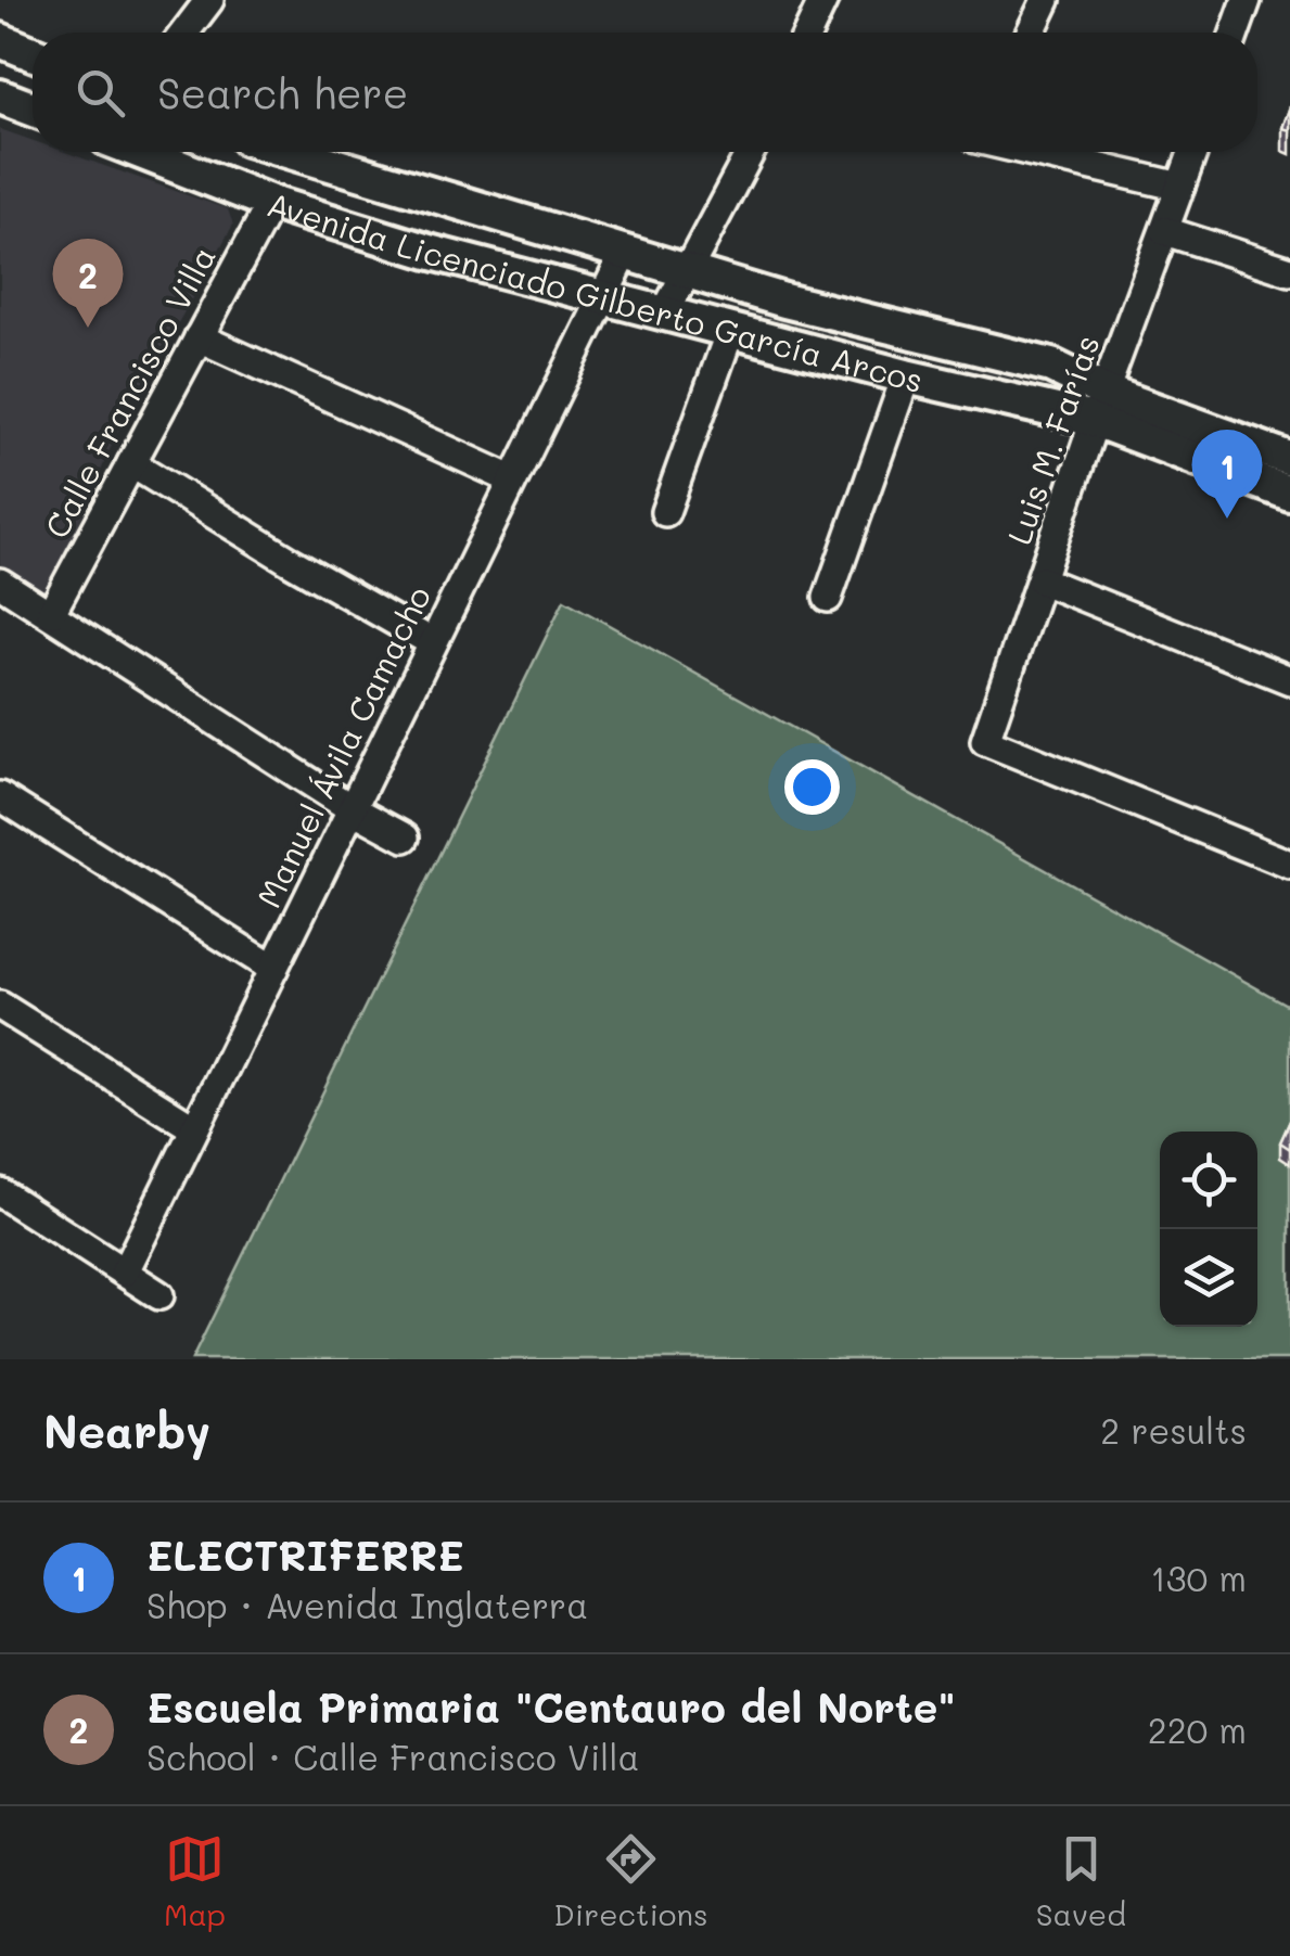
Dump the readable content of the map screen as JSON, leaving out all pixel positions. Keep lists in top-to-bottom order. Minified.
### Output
{"streets":{"street":["Avenida Licenciado Gilberto García Arcos","Calle Francisco Villa","Luis M. Farías","Manuel Ávila Camacho"]},"crossings":[["Avenida Licenciado Gilberto García Arcos","Calle Francisco Villa"],["Avenida Licenciado Gilberto García Arcos","Luis M. Farías"],["Avenida Licenciado Gilberto García Arcos","Manuel Ávila Camacho"]],"page":{"search":"Search here","pins":["2","1"],"heading":["Nearby","2 results"],"list":[{"mark":"1","name":"ELECTRIFERRE","note":"Shop · Avenida Inglaterra","value":"130 m"},{"mark":"2","name":"Escuela Primaria \"Centauro del Norte\"","note":"School · Calle Francisco Villa","value":"220 m"}],"nav":["Map","Directions","Saved"]}}
